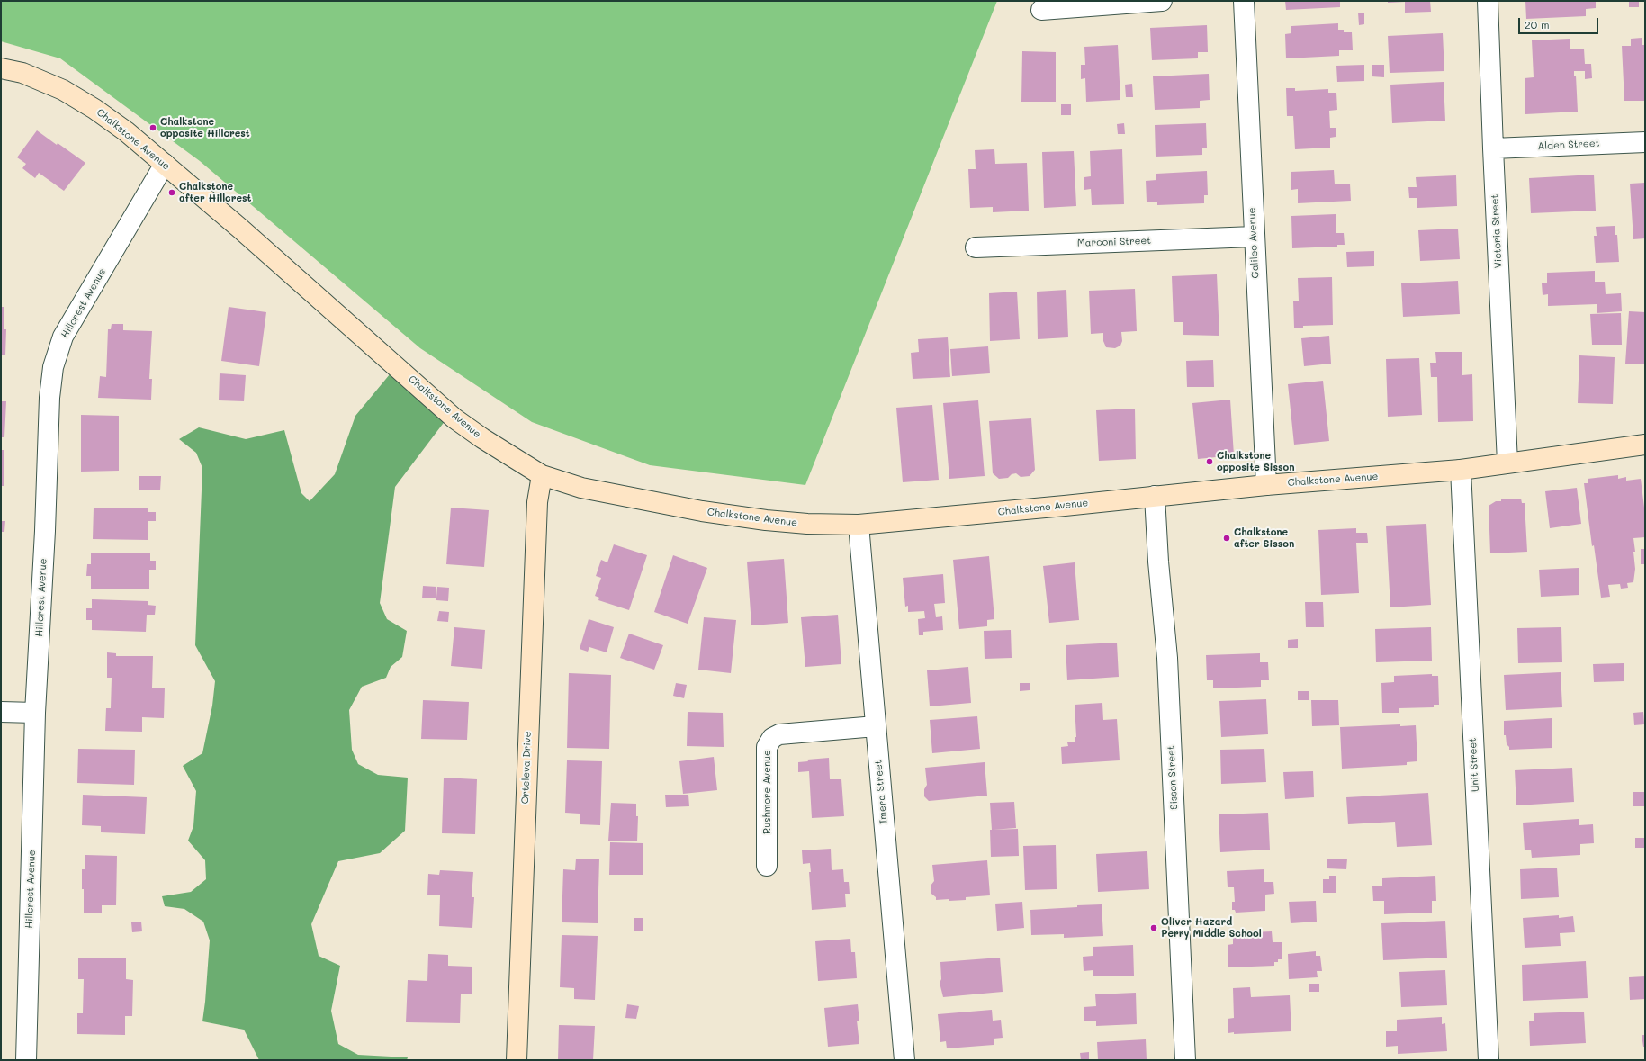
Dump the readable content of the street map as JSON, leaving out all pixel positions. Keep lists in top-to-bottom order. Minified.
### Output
{"streets":{"main road":["Chalkstone Avenue","Orteleva Drive"],"street":["Alden Street","Victoria Street","Marconi Street","Galileo Avenue","Hillcrest Avenue","Unit Street","Sisson Street","Rushmore Avenue","Imera Street"]},"crossings":[["Chalkstone Avenue","Victoria Street"],["Chalkstone Avenue","Galileo Avenue"],["Chalkstone Avenue","Hillcrest Avenue"],["Chalkstone Avenue","Unit Street"],["Chalkstone Avenue","Orteleva Drive"],["Chalkstone Avenue","Sisson Street"],["Chalkstone Avenue","Imera Street"],["Alden Street","Victoria Street"],["Marconi Street","Galileo Avenue"],["Rushmore Avenue","Imera Street"]],"places":["Chalkstone opposite Hillcrest","Chalkstone after Hillcrest","Chalkstone opposite Sisson","Chalkstone after Sisson","Oliver Hazard Perry Middle School"],"scale_bar":"20 m"}
